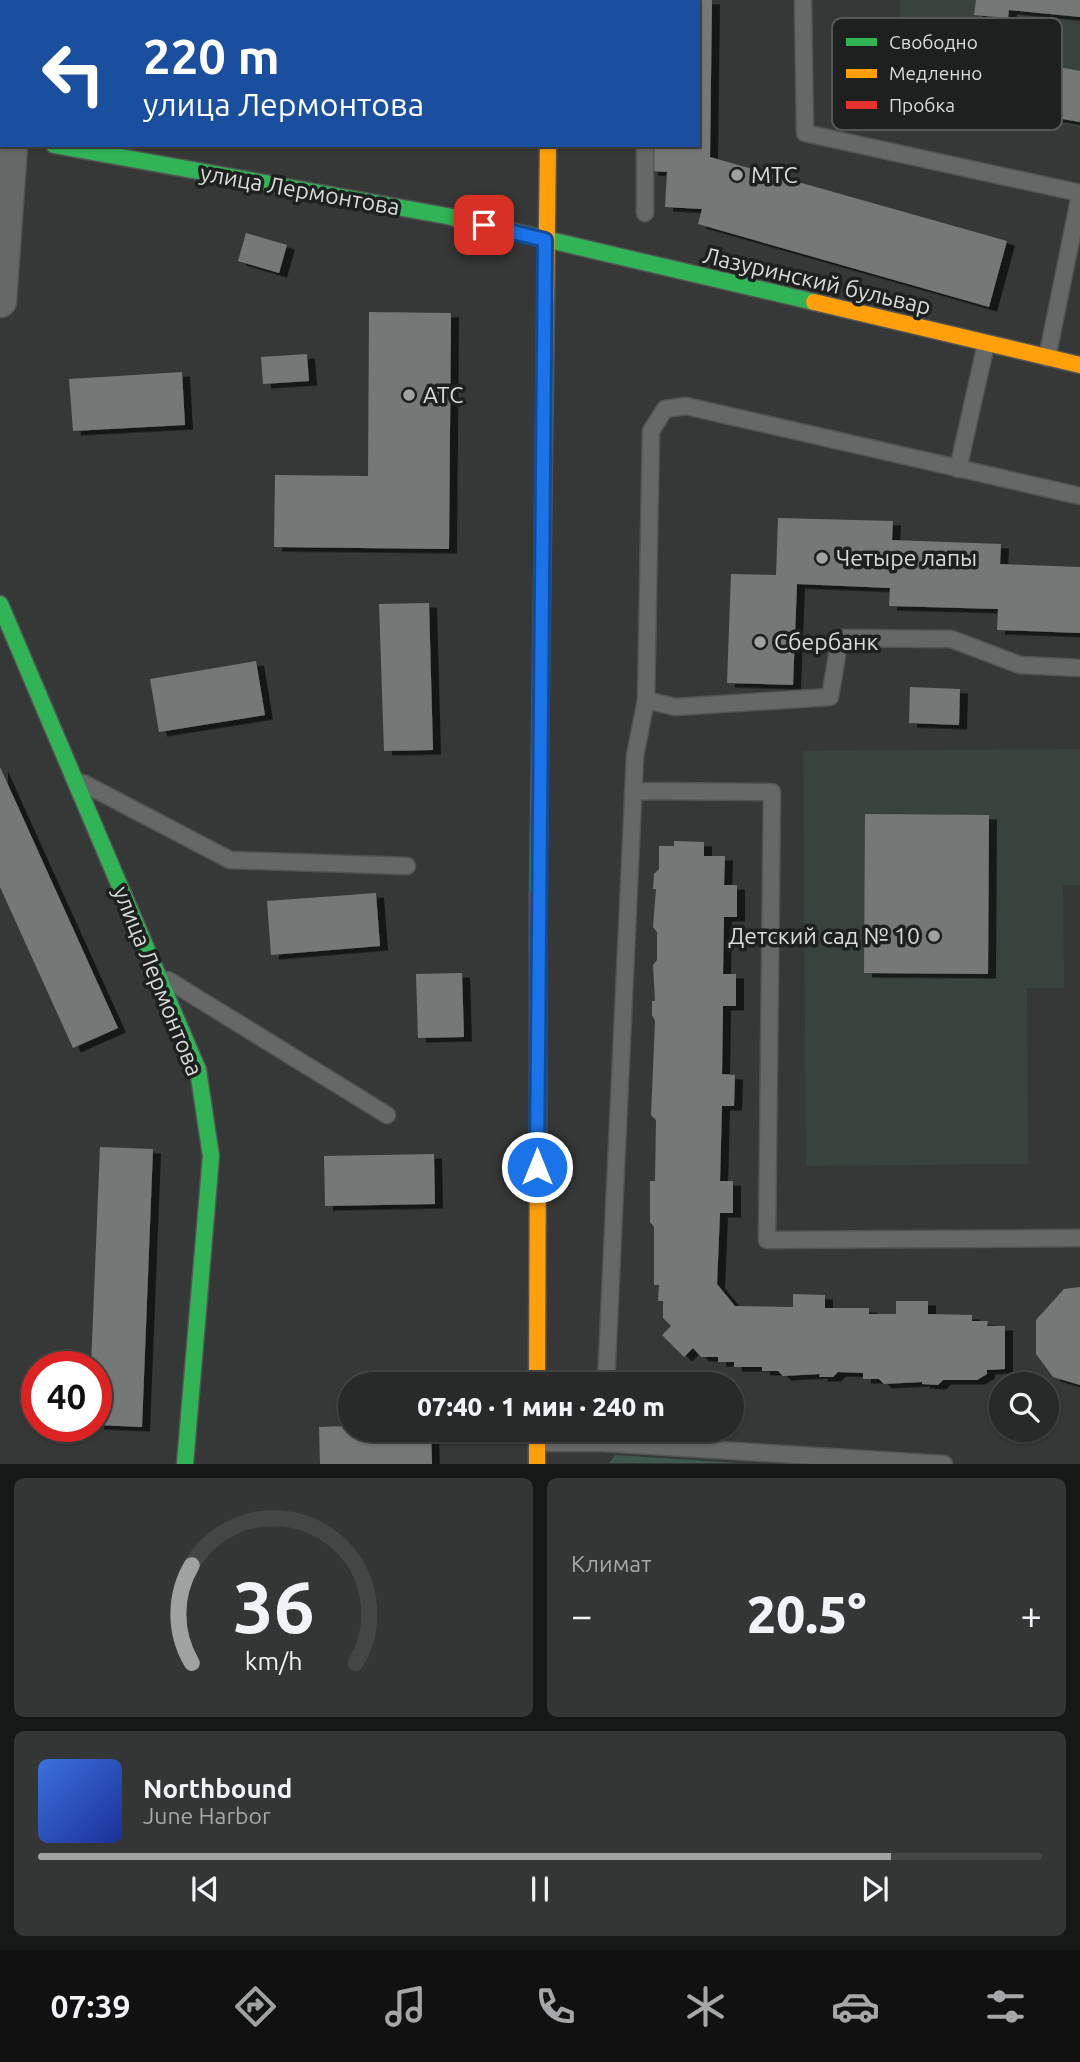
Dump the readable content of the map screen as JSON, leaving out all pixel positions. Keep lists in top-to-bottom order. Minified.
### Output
{"streets":{"street":["улица Лермонтова","Лазуринский бульвар"]},"crossings":[["улица Лермонтова","Лазуринский бульвар"]],"places":["МТС","АТС","Четыре лапы","Сбербанк","Детский сад № 10"],"legend":["Свободно","Медленно","Пробка"],"page":{"turn":["220 m","улица Лермонтова"],"limit":"40","trip":"07:40 · 1 мин · 240 m","tile":"Климат","heat":["−","20.5°","+"],"song":["Northbound","June Harbor"],"tabs":"07:39","gauge":["36","km/h"]}}
